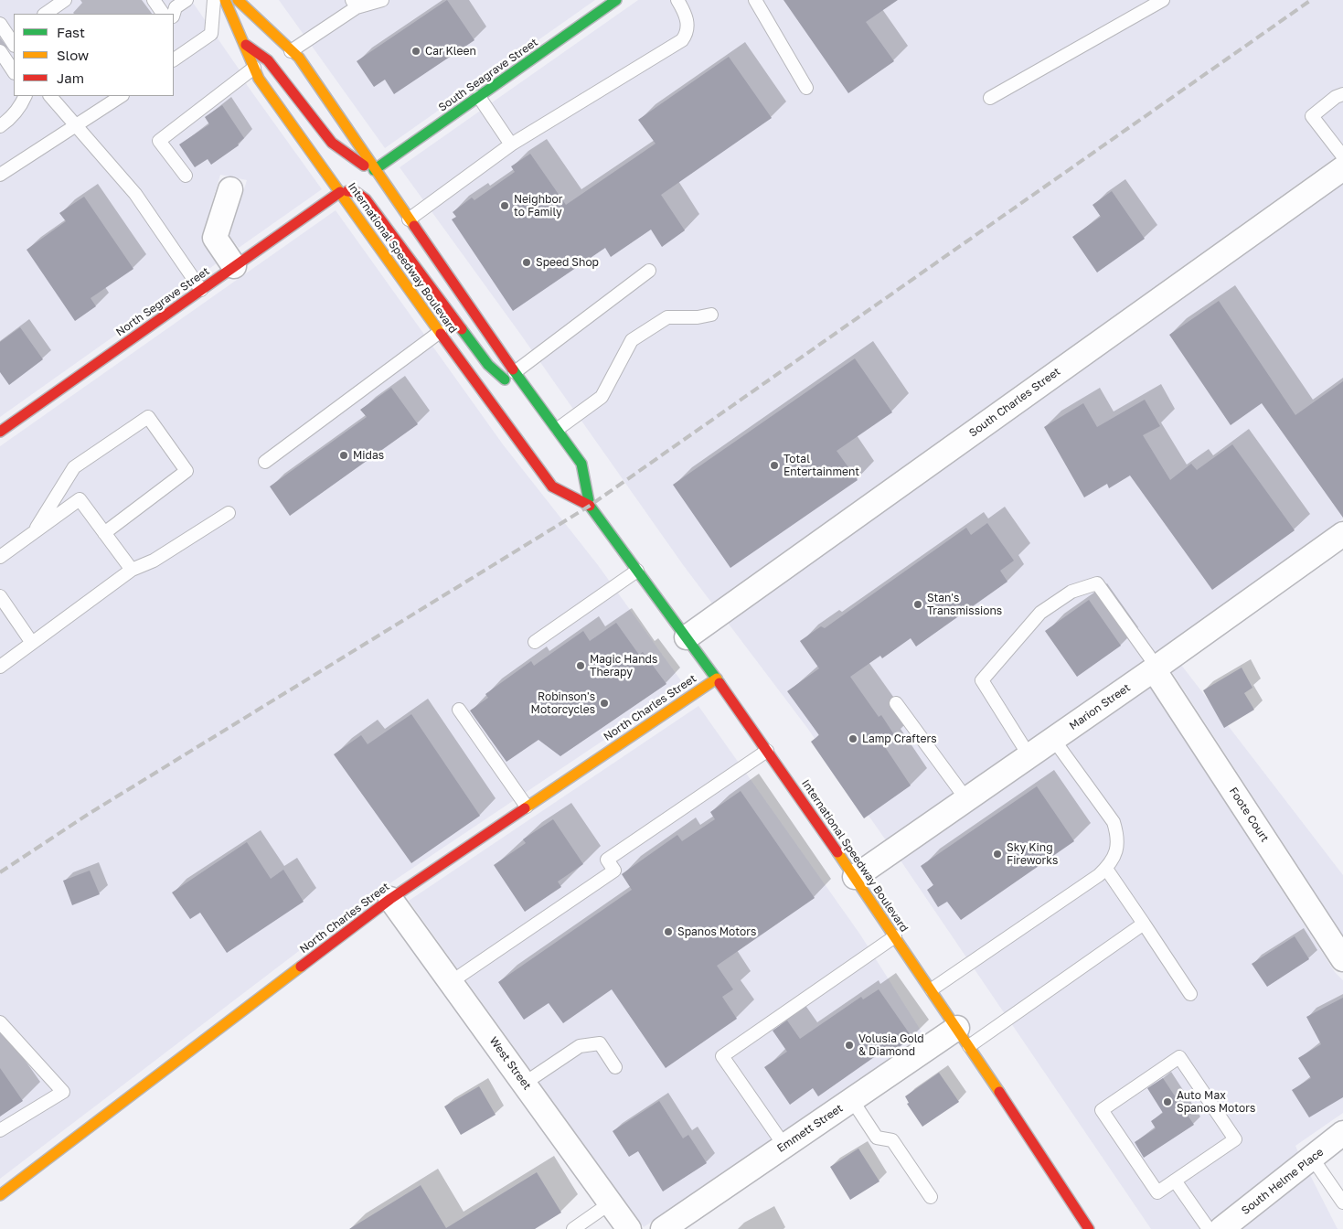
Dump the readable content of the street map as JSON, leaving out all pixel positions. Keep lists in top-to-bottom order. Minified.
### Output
{"streets":{"main road":["South Seagrave Street","International Speedway Boulevard","North Segrave Street","North Charles Street"],"street":["South Charles Street","Marion Street","Foote Court","West Street","Emmett Street","South Helme Place"]},"crossings":[["South Seagrave Street","International Speedway Boulevard"],["International Speedway Boulevard","North Segrave Street"],["International Speedway Boulevard","South Charles Street"],["International Speedway Boulevard","Marion Street"],["International Speedway Boulevard","North Charles Street"],["International Speedway Boulevard","Emmett Street"],["Marion Street","Foote Court"],["North Charles Street","West Street"]],"places":["Car Kleen","Neighbor to Family","Speed Shop","Midas","Total Entertainment","Stan's Transmissions","Magic Hands Therapy","Robinson's Motorcycles","Lamp Crafters","Sky King Fireworks","Spanos Motors","Volusia Gold & Diamond","Auto Max Spanos Motors"],"legend":["Fast","Slow","Jam"]}
